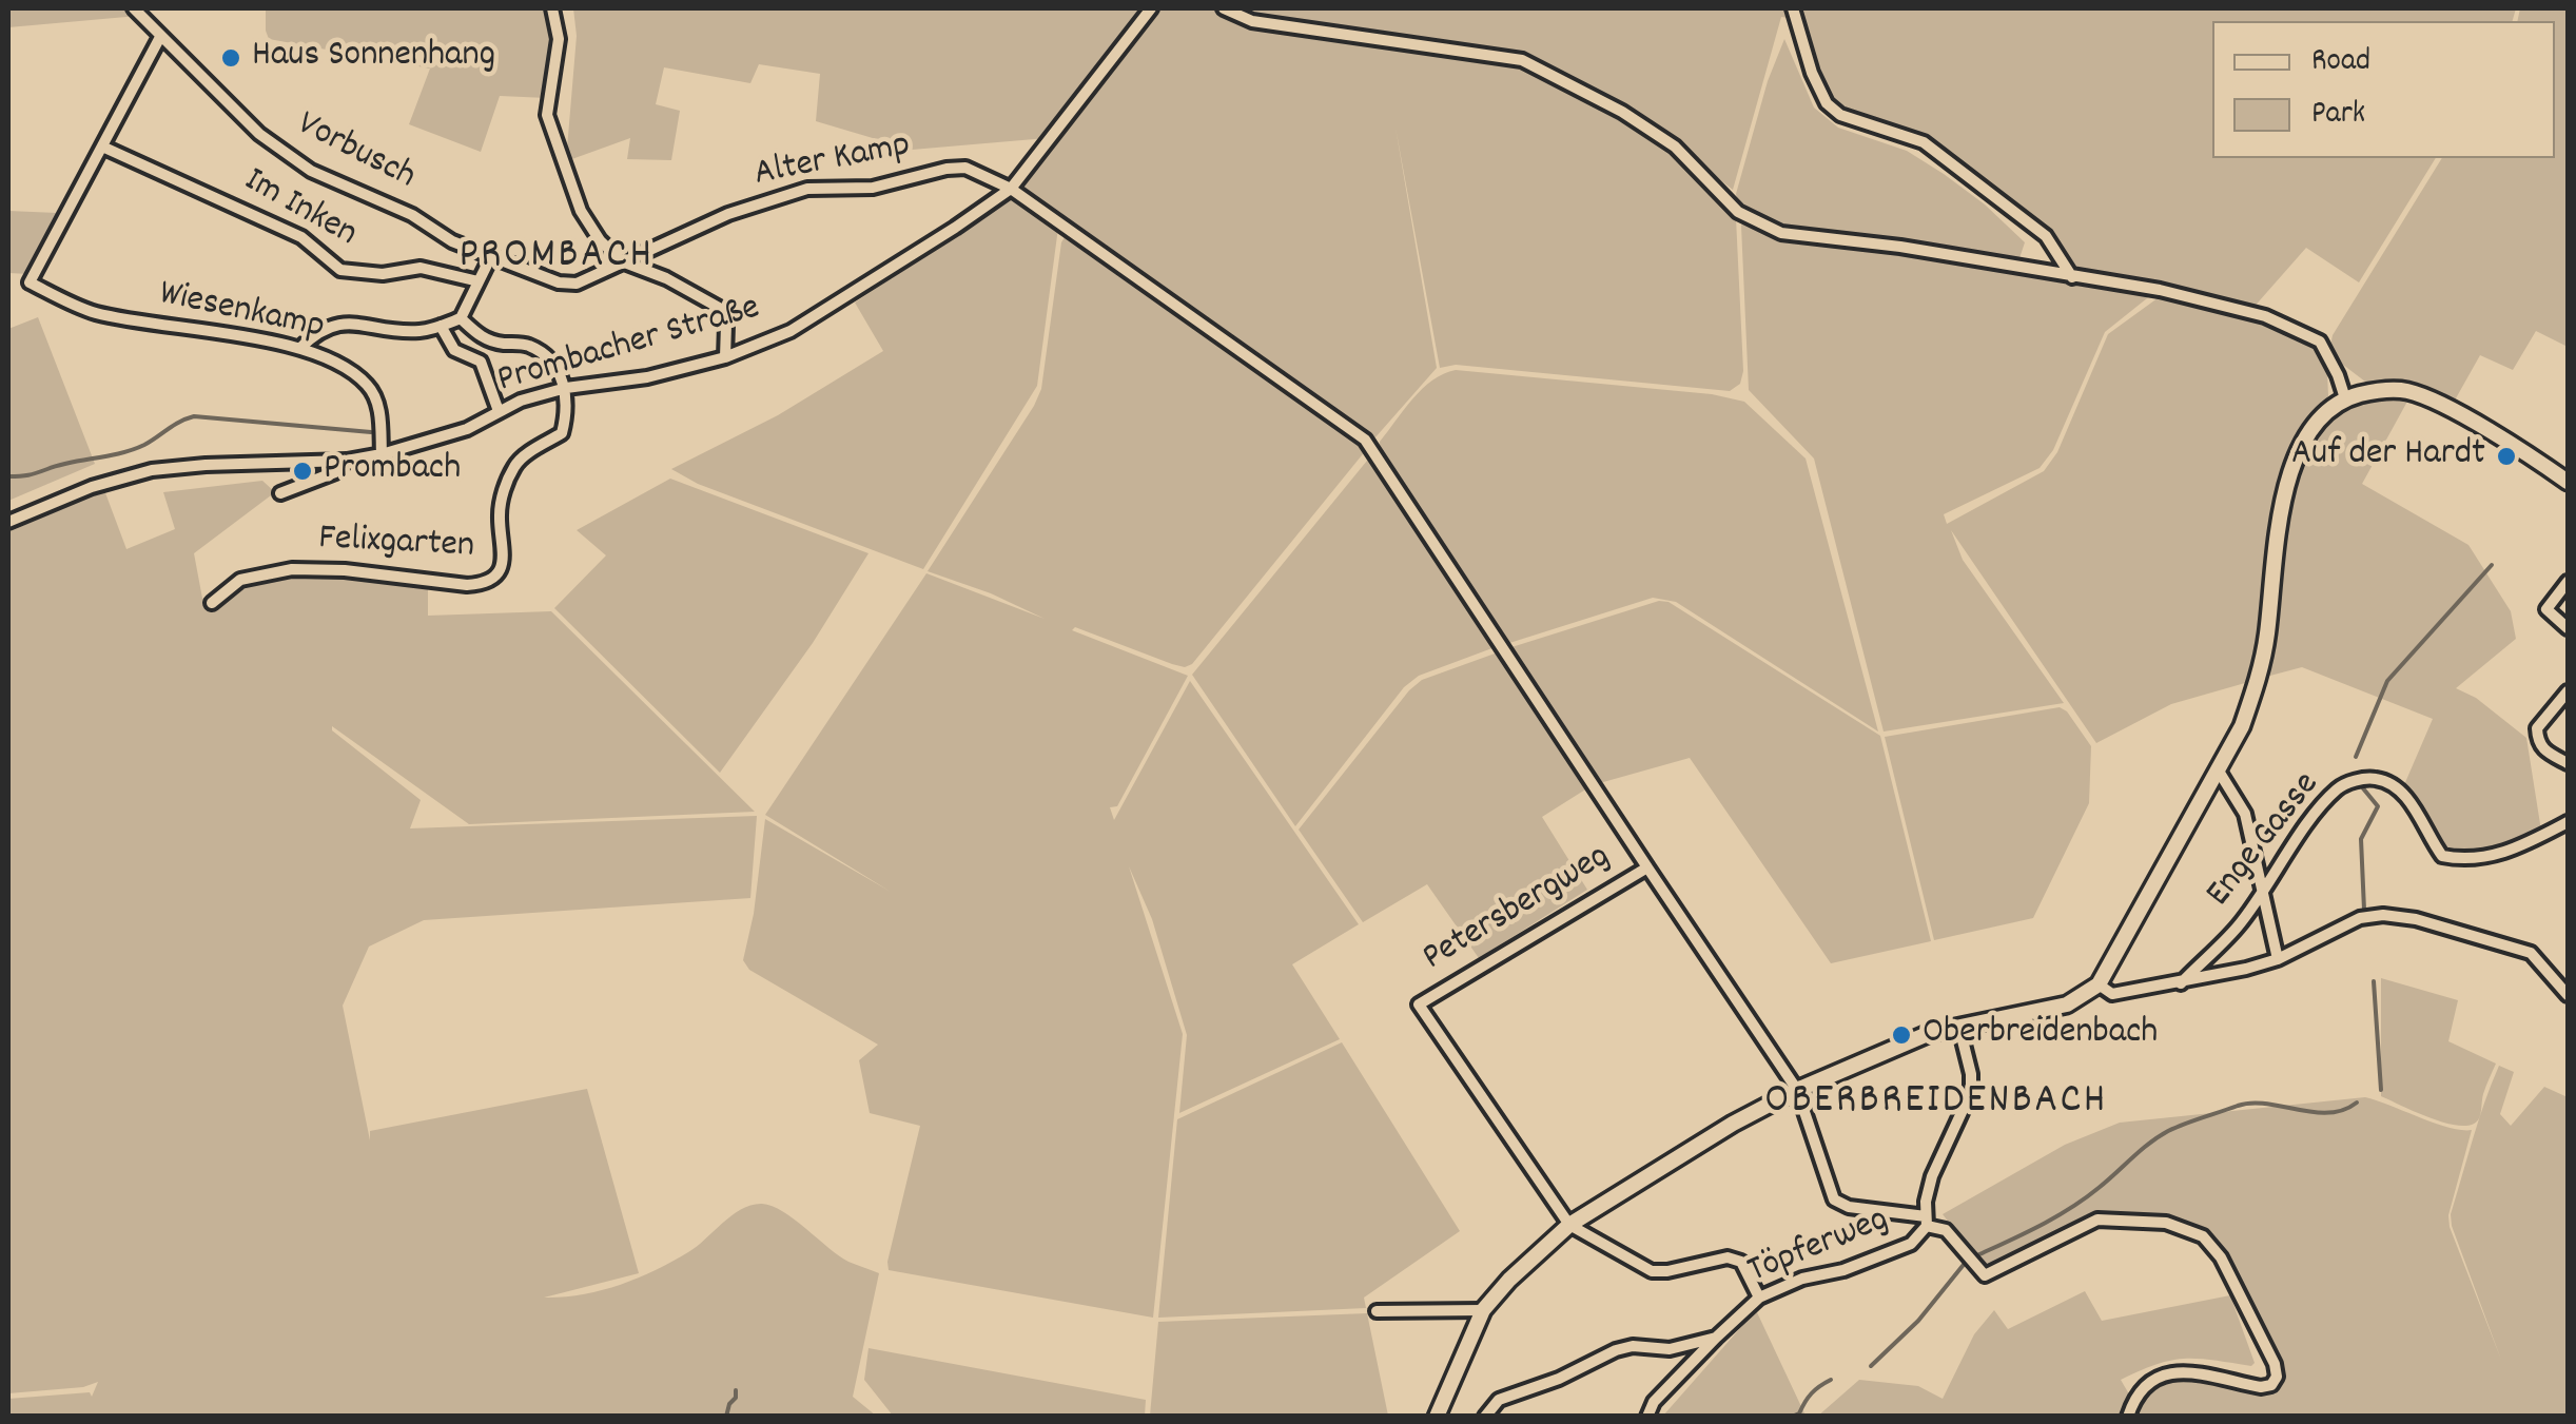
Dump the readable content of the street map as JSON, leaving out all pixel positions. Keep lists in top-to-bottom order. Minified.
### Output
{"streets":{"street":["Vorbusch","Alter Kamp","Im Inken","Wiesenkamp","Prombacher Straße","Felixgarten","Enge Gasse","Petersbergweg","Töpferweg"]},"crossings":[["Vorbusch","Alter Kamp"],["Alter Kamp","Prombacher Straße"],["Alter Kamp","Petersbergweg"],["Im Inken","Wiesenkamp"],["Wiesenkamp","Prombacher Straße"],["Prombacher Straße","Felixgarten"],["Petersbergweg","Töpferweg"]],"districts":["PROMBACH","OBERBREIDENBACH"],"places":["Haus Sonnenhang","Auf der Hardt","Prombach","Oberbreidenbach"],"legend":["Road","Park"]}
